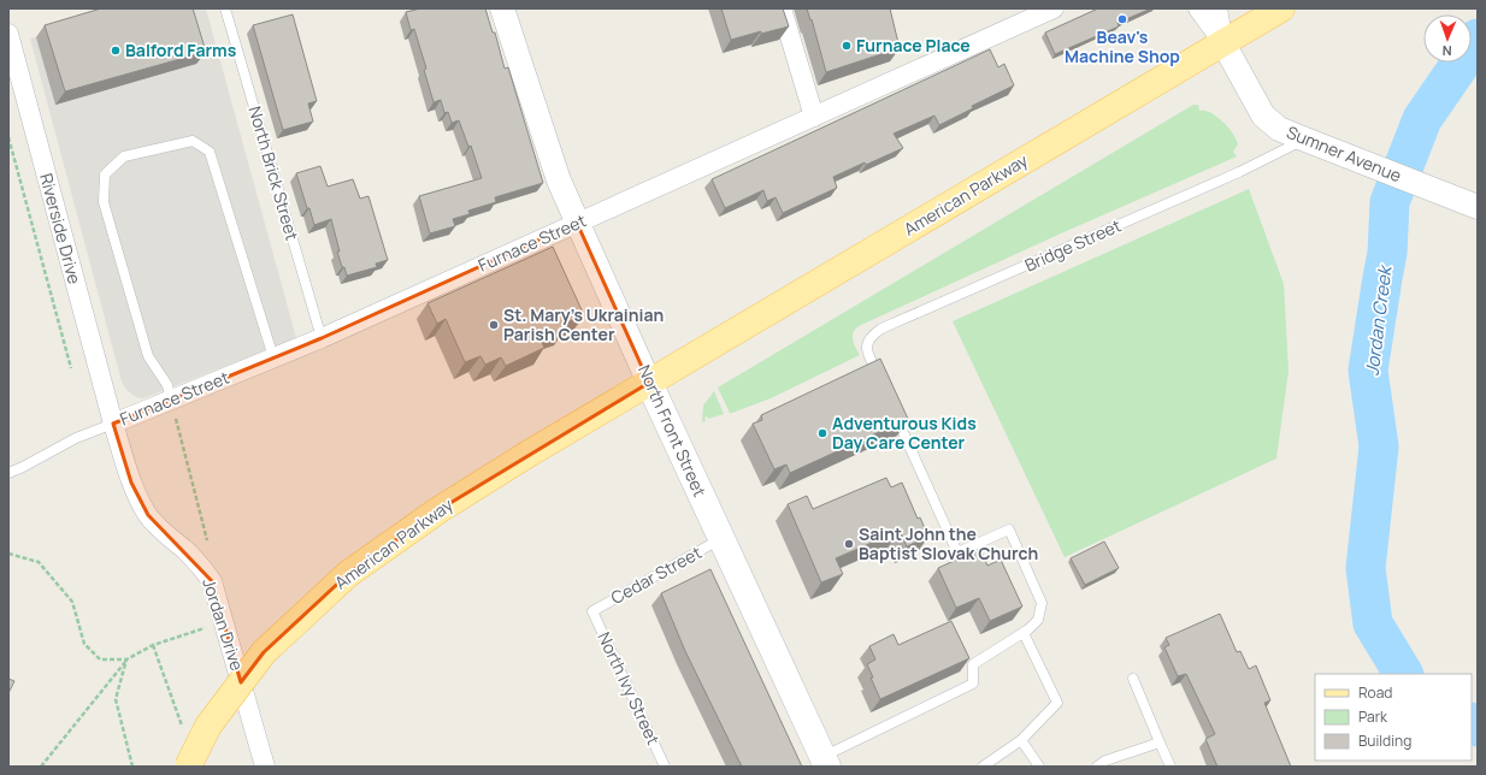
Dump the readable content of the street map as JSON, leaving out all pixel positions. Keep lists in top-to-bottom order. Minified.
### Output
{"streets":{"main road":["American Parkway","North Front Street"],"street":["Sumner Avenue","Riverside Drive","Furnace Street","Jordan Drive"],"lane":["North Brick Street","Bridge Street","Cedar Street","North Ivy Street"]},"crossings":[["Sumner Avenue","American Parkway"],["Sumner Avenue","Bridge Street"],["North Brick Street","Furnace Street"],["American Parkway","North Front Street"],["Riverside Drive","Furnace Street"],["Riverside Drive","Jordan Drive"],["Furnace Street","North Front Street"],["Furnace Street","Jordan Drive"],["North Front Street","Cedar Street"],["Cedar Street","North Ivy Street"]],"water":["Jordan Creek"],"places":["Beav's Machine Shop","Furnace Place","Balford Farms","St. Mary's Ukrainian Parish Center","Adventurous Kids Day Care Center","Saint John the Baptist Slovak Church"],"legend":["Road","Park","Building"],"north":"bottom"}
